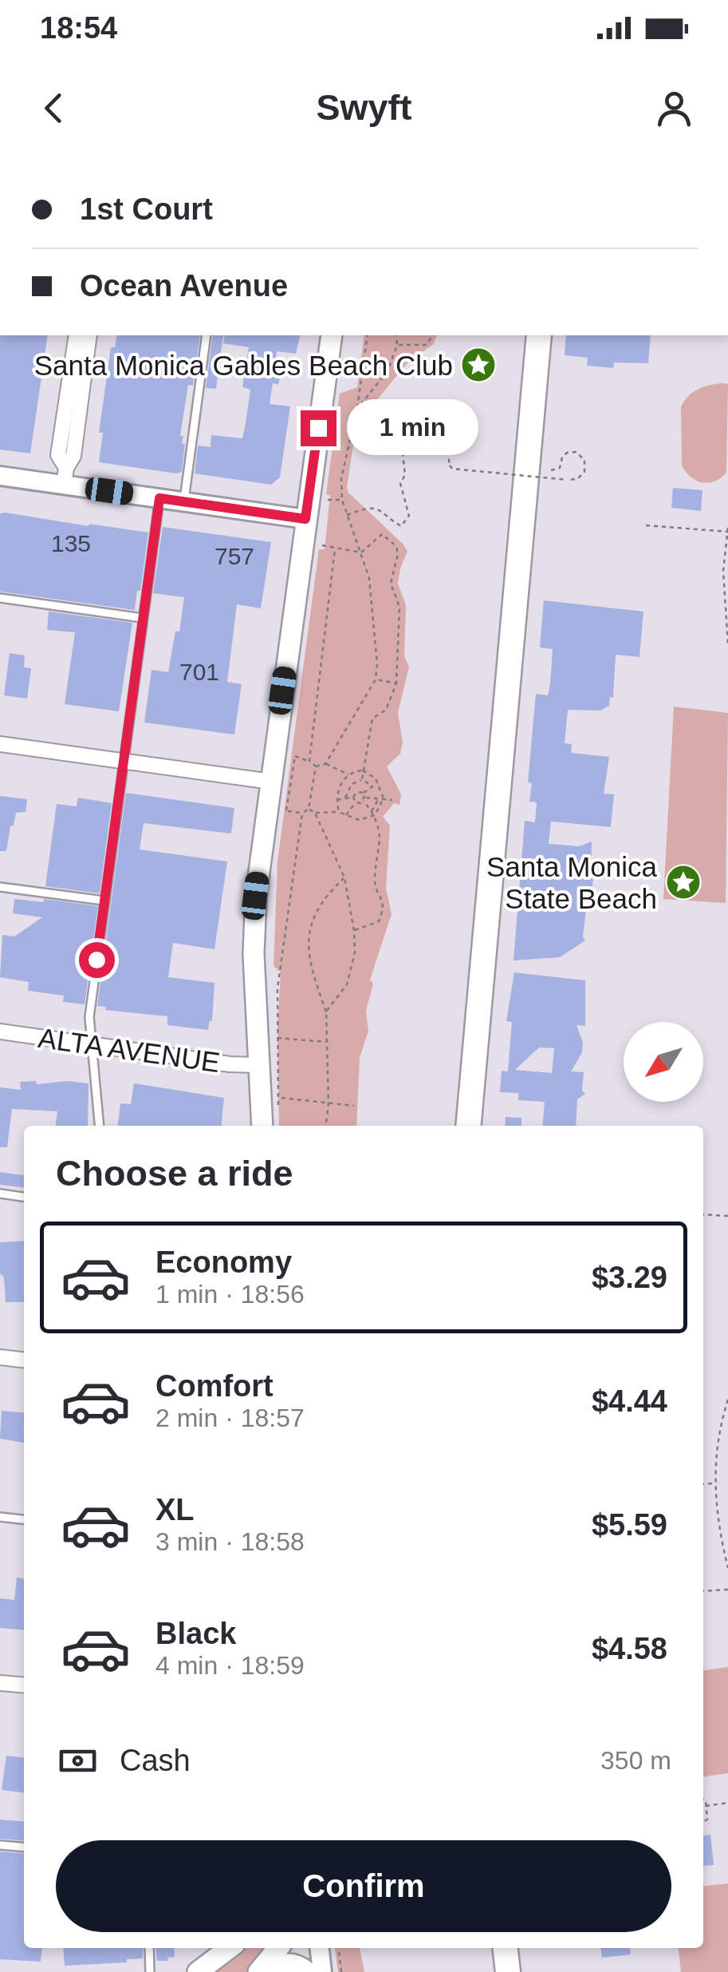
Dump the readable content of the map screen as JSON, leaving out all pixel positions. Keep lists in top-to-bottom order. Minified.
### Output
{"streets":{"street":["ALTA AVENUE"]},"places":{"place":["Santa Monica Gables Beach Club","Santa Monica State Beach"]},"house_numbers":["135","757","701"],"north":"bottom left","page":{"status":"18:54","header":"Swyft","banner":["1st Court","Ocean Avenue"],"bubble":"1 min","heading":"Choose a ride","list":[{"name":"Economy","note":"1 min · 18:56","value":"$3.29"},{"name":"Comfort","note":"2 min · 18:57","value":"$4.44"},{"name":"XL","note":"3 min · 18:58","value":"$5.59"},{"name":"Black","note":"4 min · 18:59","value":"$4.58"}],"pay":["Cash","350 m"],"buttons":"Confirm"}}
